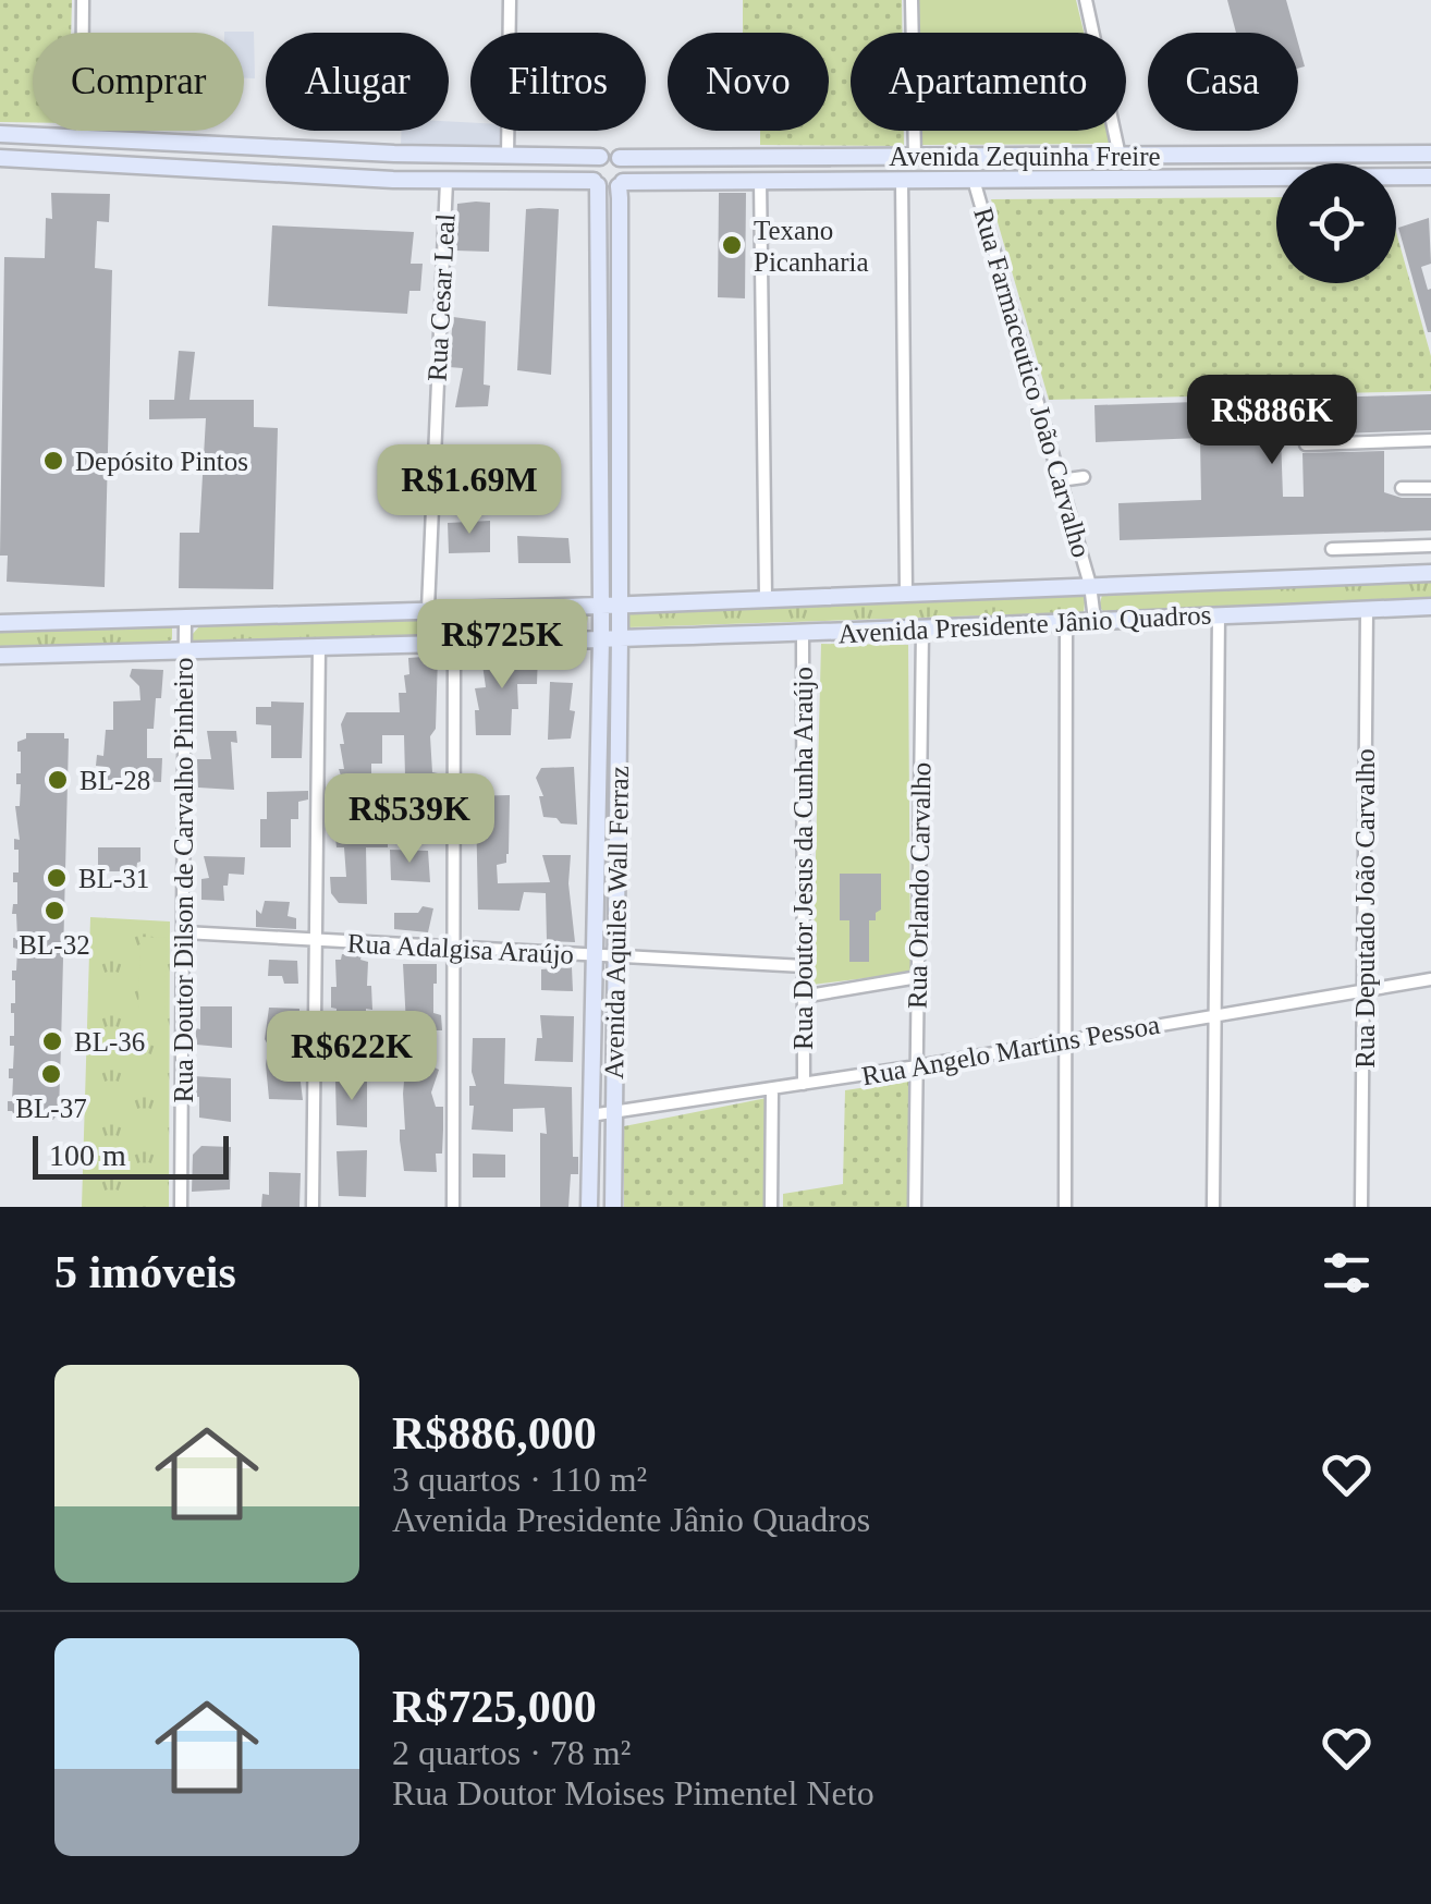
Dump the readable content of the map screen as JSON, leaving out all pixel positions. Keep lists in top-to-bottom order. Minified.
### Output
{"streets":{"main road":["Avenida Zequinha Freire","Avenida Presidente Jânio Quadros","Avenida Aquiles Wall Ferraz"],"street":["Rua Cesar Leal","Rua Farmaceutico João Carvalho","Rua Doutor Jesus da Cunha Araújo","Rua Doutor Dilson de Carvalho Pinheiro","Rua Orlando Carvalho","Rua Deputado João Carvalho","Rua Adalgisa Araújo","Rua Angelo Martins Pessoa"]},"crossings":[["Avenida Zequinha Freire","Rua Farmaceutico João Carvalho"],["Rua Farmaceutico João Carvalho","Avenida Presidente Jânio Quadros"],["Avenida Presidente Jânio Quadros","Rua Doutor Jesus da Cunha Araújo"],["Avenida Presidente Jânio Quadros","Rua Doutor Dilson de Carvalho Pinheiro"],["Avenida Presidente Jânio Quadros","Rua Orlando Carvalho"],["Avenida Presidente Jânio Quadros","Rua Deputado João Carvalho"],["Avenida Presidente Jânio Quadros","Avenida Aquiles Wall Ferraz"],["Rua Doutor Jesus da Cunha Araújo","Rua Adalgisa Araújo"],["Rua Doutor Jesus da Cunha Araújo","Rua Angelo Martins Pessoa"],["Rua Doutor Dilson de Carvalho Pinheiro","Rua Adalgisa Araújo"],["Rua Orlando Carvalho","Rua Angelo Martins Pessoa"],["Rua Deputado João Carvalho","Rua Angelo Martins Pessoa"],["Avenida Aquiles Wall Ferraz","Rua Adalgisa Araújo"],["Avenida Aquiles Wall Ferraz","Rua Angelo Martins Pessoa"]],"places":["Texano Picanharia","Depósito Pintos","BL-28","BL-31","BL-32","BL-36","BL-37"],"scale_bar":"100 m","page":{"chip":["Comprar","Alugar","Filtros","Novo","Apartamento","Casa"],"price":["R$886K","R$1.69M","R$725K","R$539K","R$622K"],"scale":"100 m","heading":"5 imóveis","list":[{"name":"R$886,000","note":"3 quartos · 110 m² · Avenida Presidente Jânio Quadros"},{"name":"R$725,000","note":"2 quartos · 78 m² · Rua Doutor Moises Pimentel Neto"}]}}
